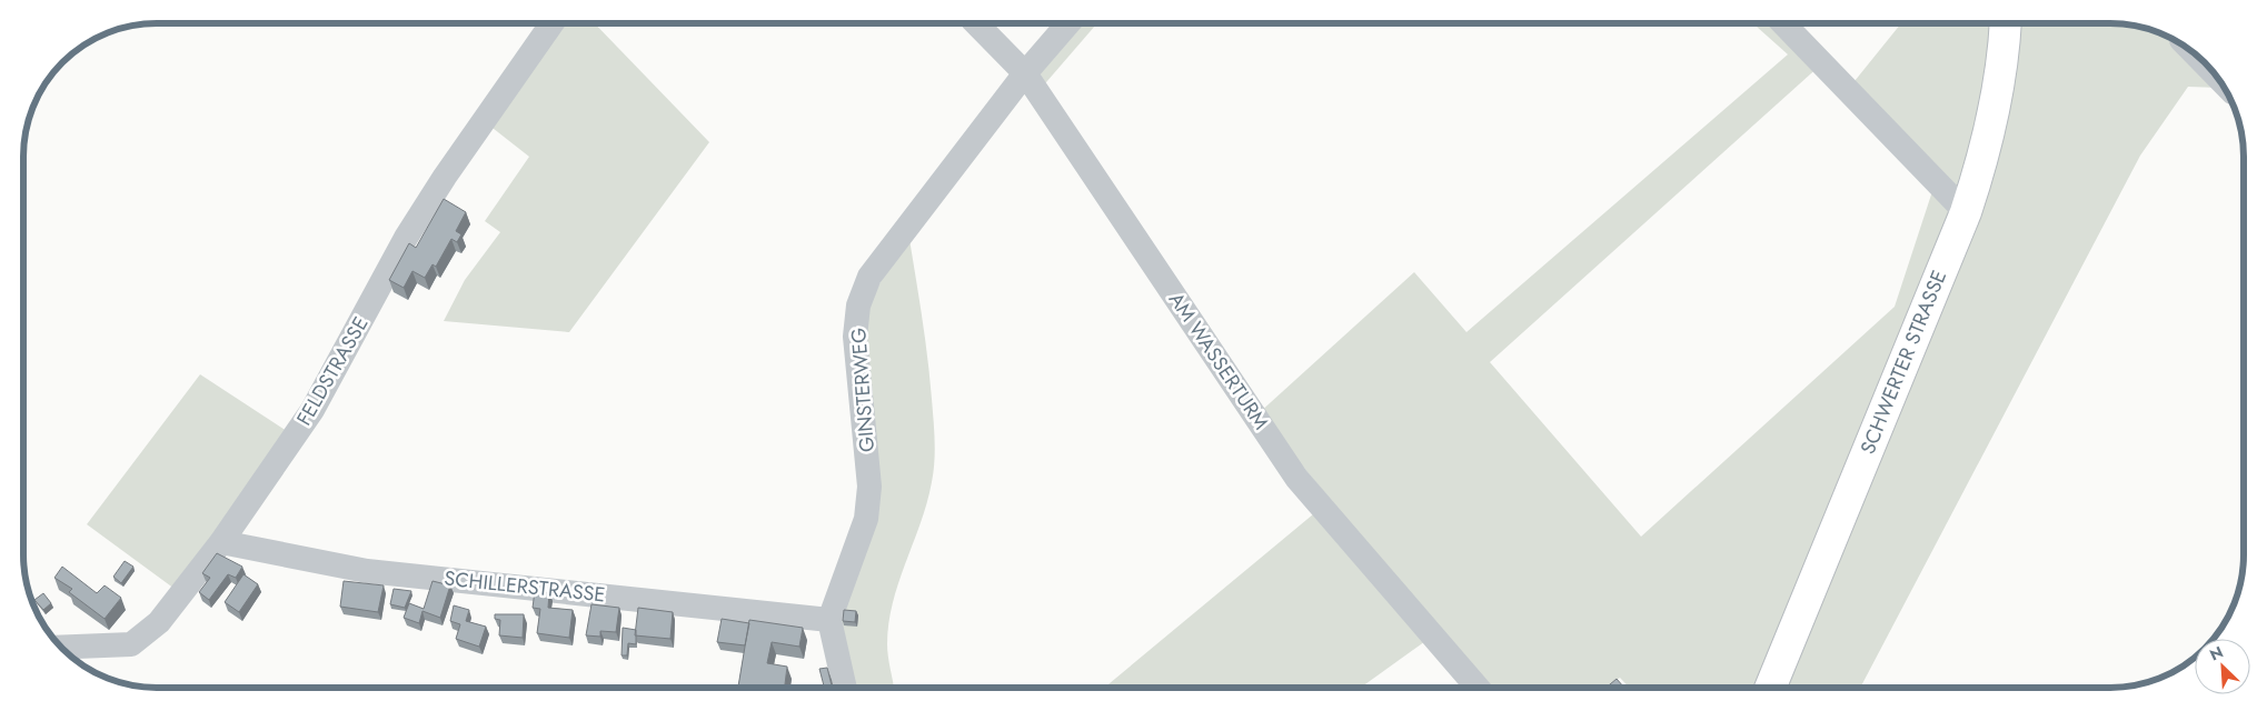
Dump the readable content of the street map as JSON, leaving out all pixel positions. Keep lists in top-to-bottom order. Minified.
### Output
{"streets":{"main road":["SCHWERTER STRASSE"],"street":["AM WASSERTURM","FELDSTRASSE","GINSTERWEG","SCHILLERSTRASSE"]},"crossings":[["AM WASSERTURM","GINSTERWEG"],["FELDSTRASSE","SCHILLERSTRASSE"],["GINSTERWEG","SCHILLERSTRASSE"]],"north":"top left"}
